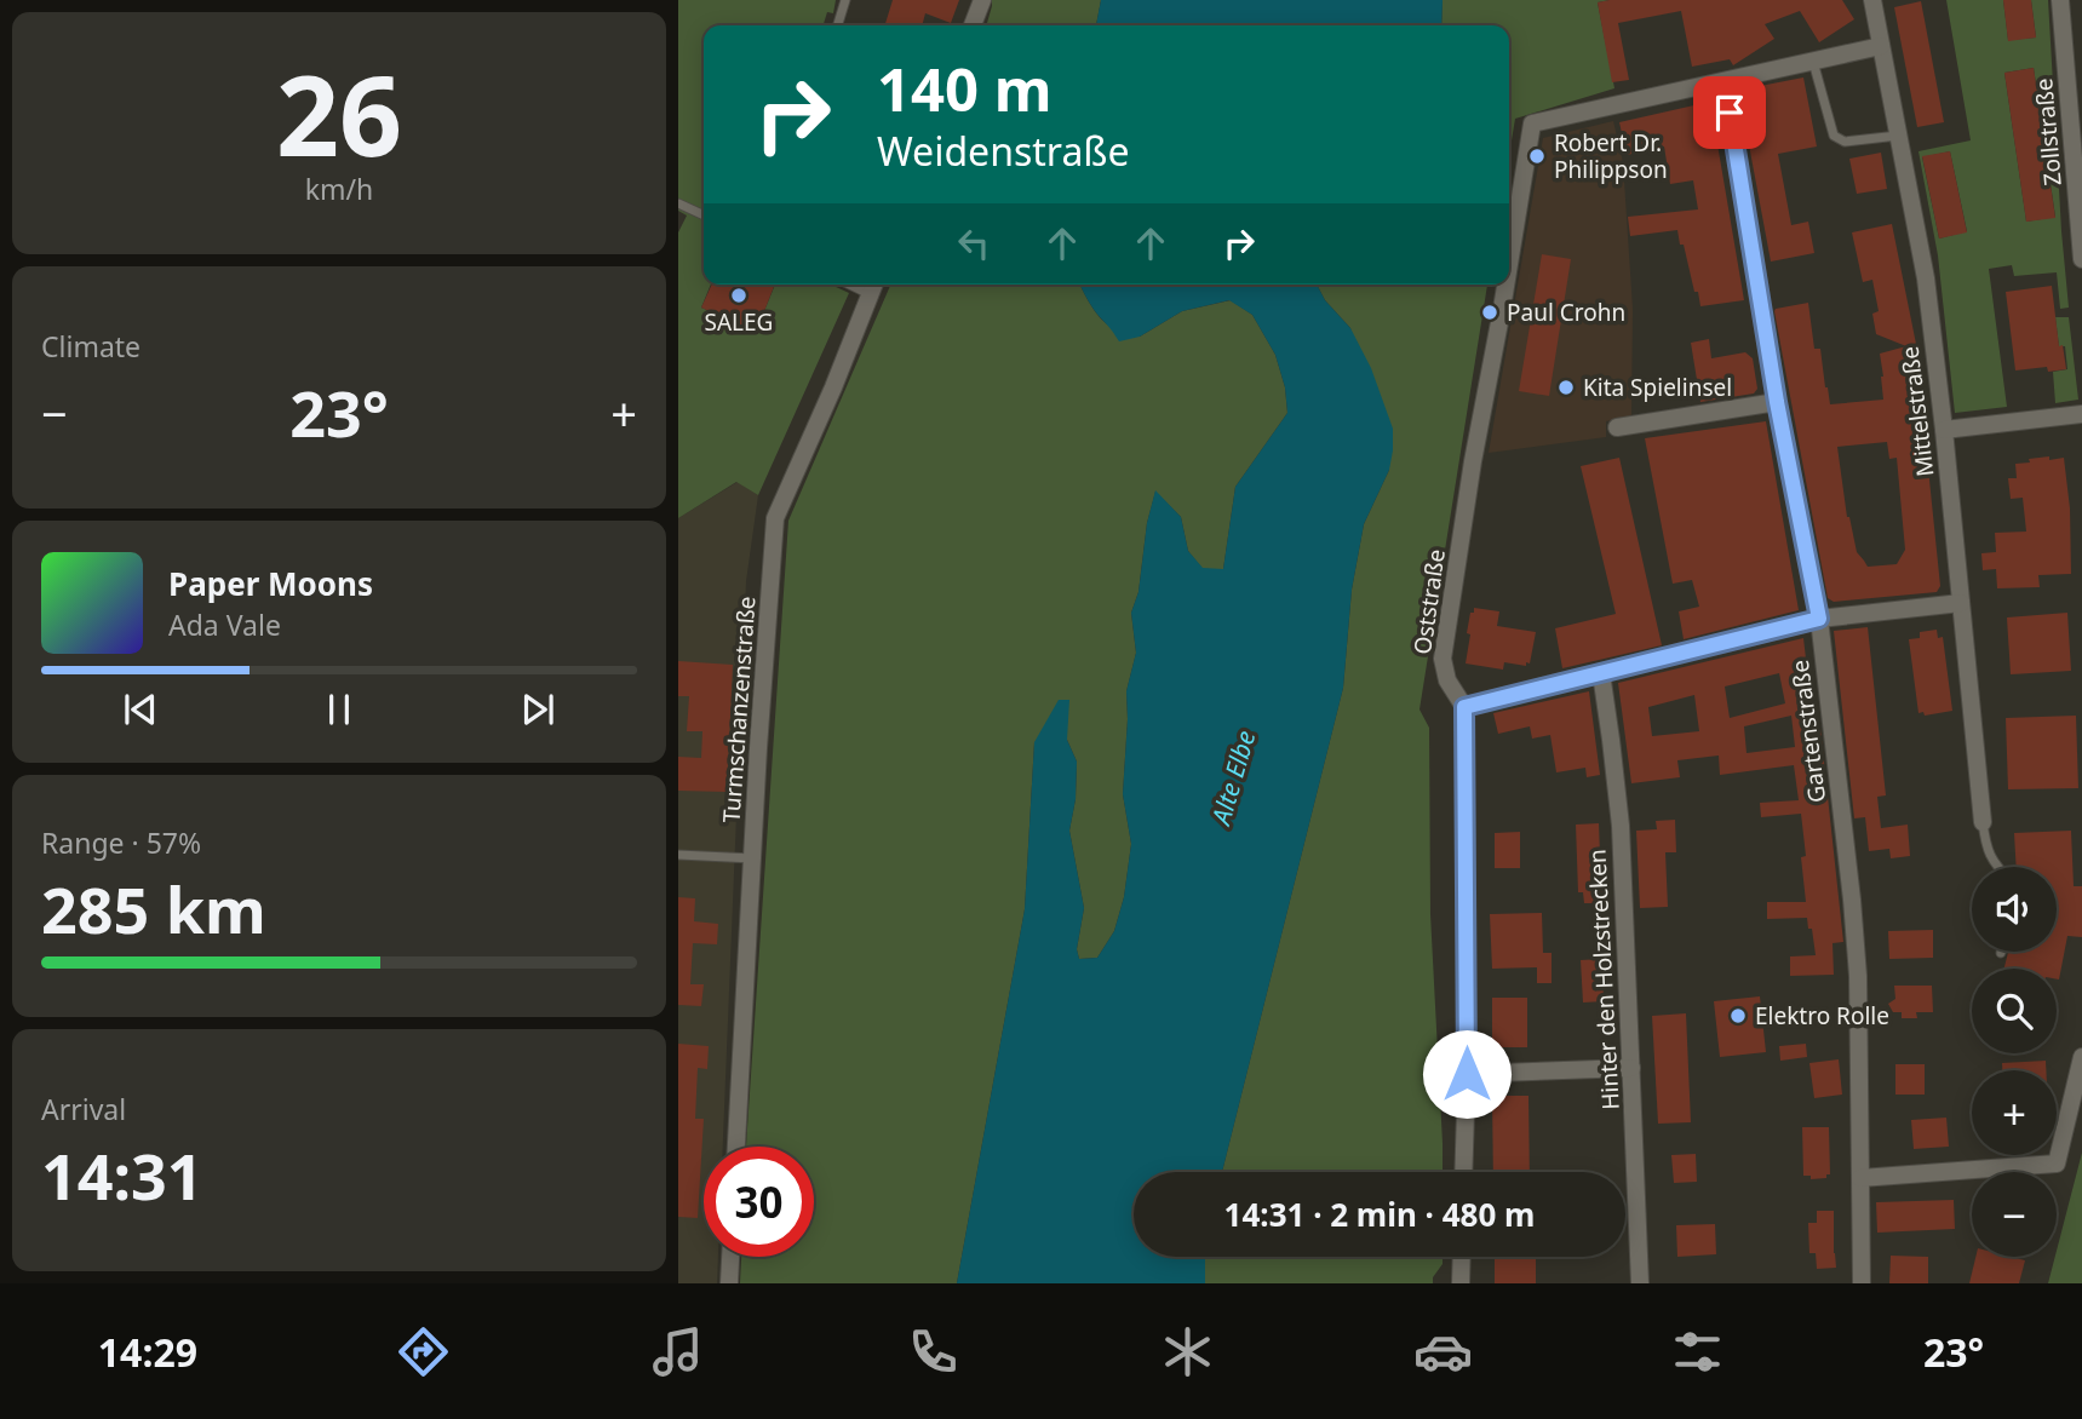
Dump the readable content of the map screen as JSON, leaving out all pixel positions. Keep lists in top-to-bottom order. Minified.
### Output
{"streets":{"street":["Zollstraße","Mittelstraße","Oststraße","Turmschanzenstraße","Gartenstraße","Hinter den Holzstrecken"]},"crossings":[["Oststraße","Gartenstraße"]],"water":["Alte Elbe"],"places":["Robert Dr. Philippson","SALEG","Paul Crohn","Kita Spielinsel","Elektro Rolle"],"page":{"tile":[["26","km/h"],"Climate",["Range · 57%","285 km"],["Arrival","14:31"]],"turn":["140 m","Weidenstraße"],"heat":["−","23°","+"],"song":["Paper Moons","Ada Vale"],"map_buttons":["+","−"],"limit":"30","trip":"14:31 · 2 min · 480 m","tabs":["14:29","23°"]}}
